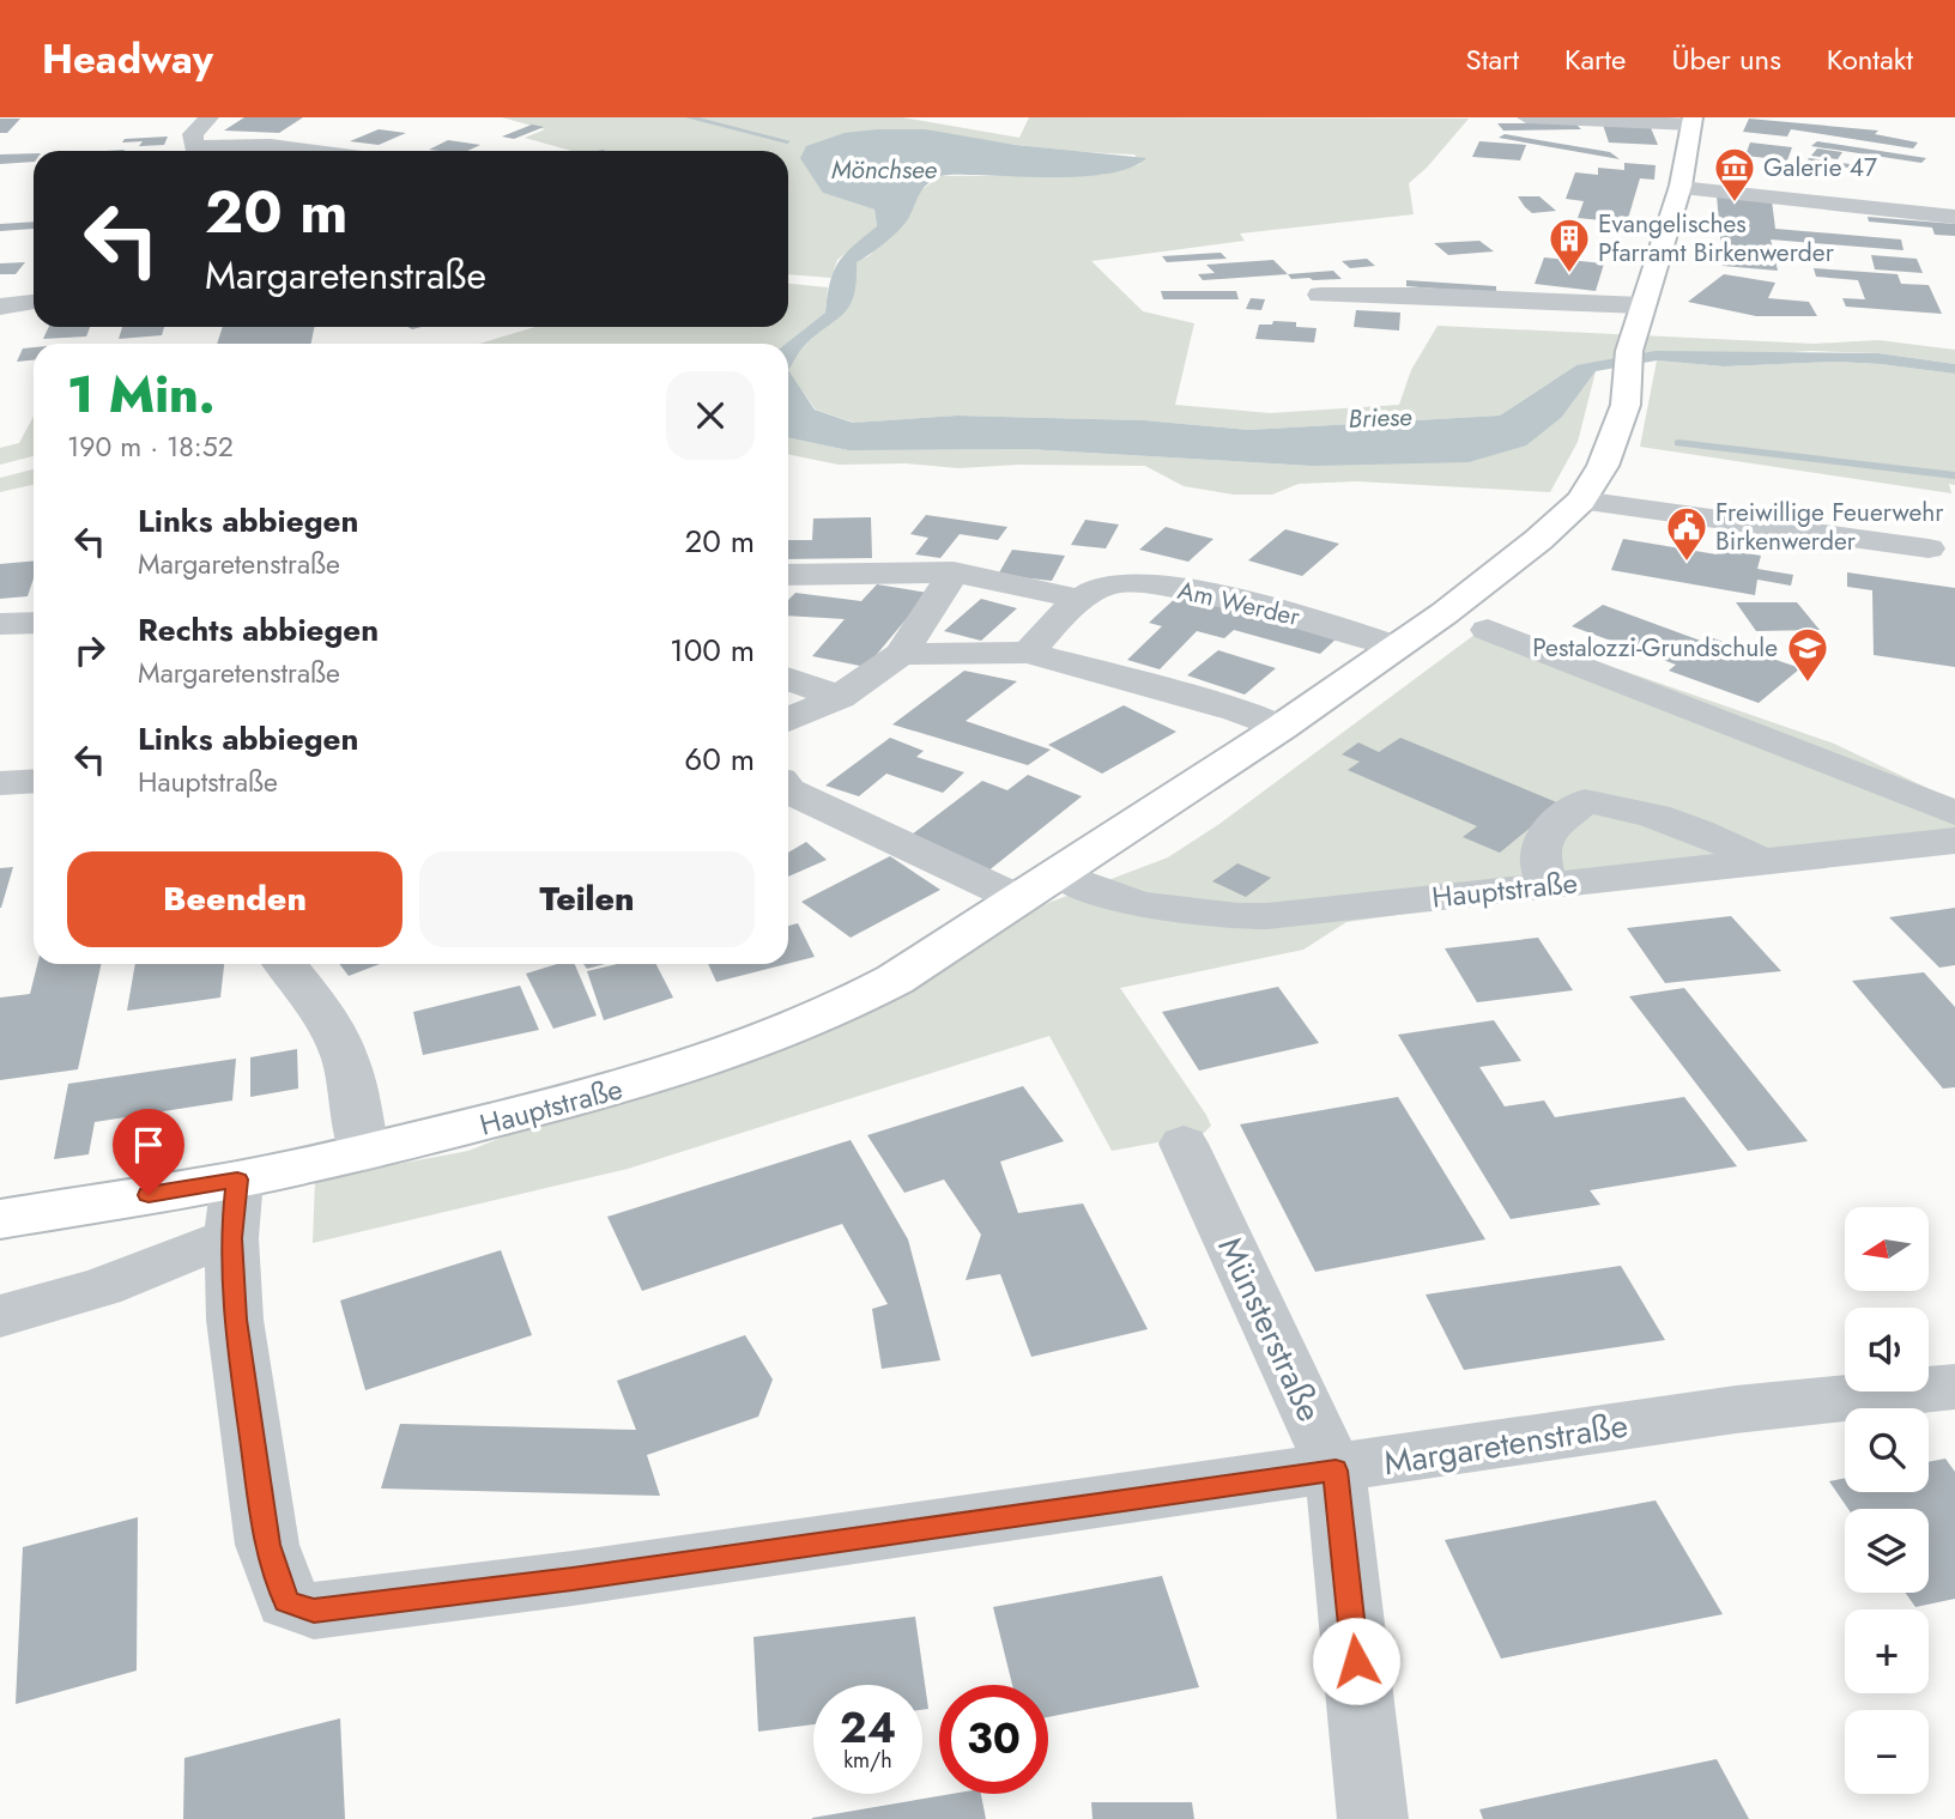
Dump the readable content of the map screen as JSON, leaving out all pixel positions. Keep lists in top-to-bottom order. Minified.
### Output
{"streets":{"main road":["Hauptstraße"],"street":["Am Werder","Münsterstraße","Margaretenstraße"]},"crossings":[["Am Werder","Hauptstraße"],["Hauptstraße","Margaretenstraße"],["Münsterstraße","Margaretenstraße"]],"water":["Mönchsee","Briese"],"places":{"museum":["Galerie 47"],"building":["Evangelisches Pfarramt Birkenwerder"],"public building":["Freiwillige Feuerwehr Birkenwerder"],"school or university":["Pestalozzi-Grundschule"]},"north":"left","page":{"header":"Headway","nav":["Start","Karte","Über uns","Kontakt"],"turn":["20 m","Margaretenstraße"],"heading":["1 Min.","190 m · 18:52"],"list":[{"name":"Links abbiegen","note":"Margaretenstraße","value":"20 m"},{"name":"Rechts abbiegen","note":"Margaretenstraße","value":"100 m"},{"name":"Links abbiegen","note":"Hauptstraße","value":"60 m"}],"buttons":["Beenden","Teilen"],"map_buttons":["+","−"],"speed":"24 km/h","limit":"30"}}
